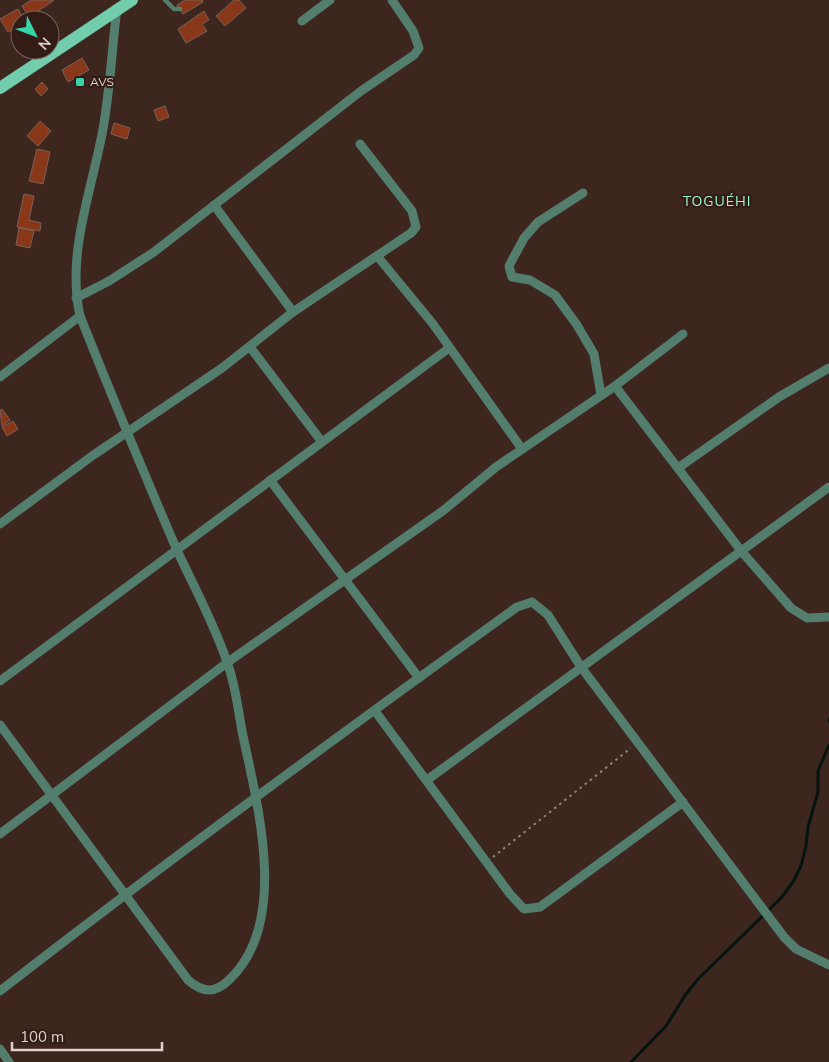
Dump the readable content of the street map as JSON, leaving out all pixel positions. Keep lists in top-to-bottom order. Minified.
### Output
{"districts":["TOGUÉHI"],"places":{"transit":["AVS"]},"scale_bar":"100 m","north":"bottom right"}
